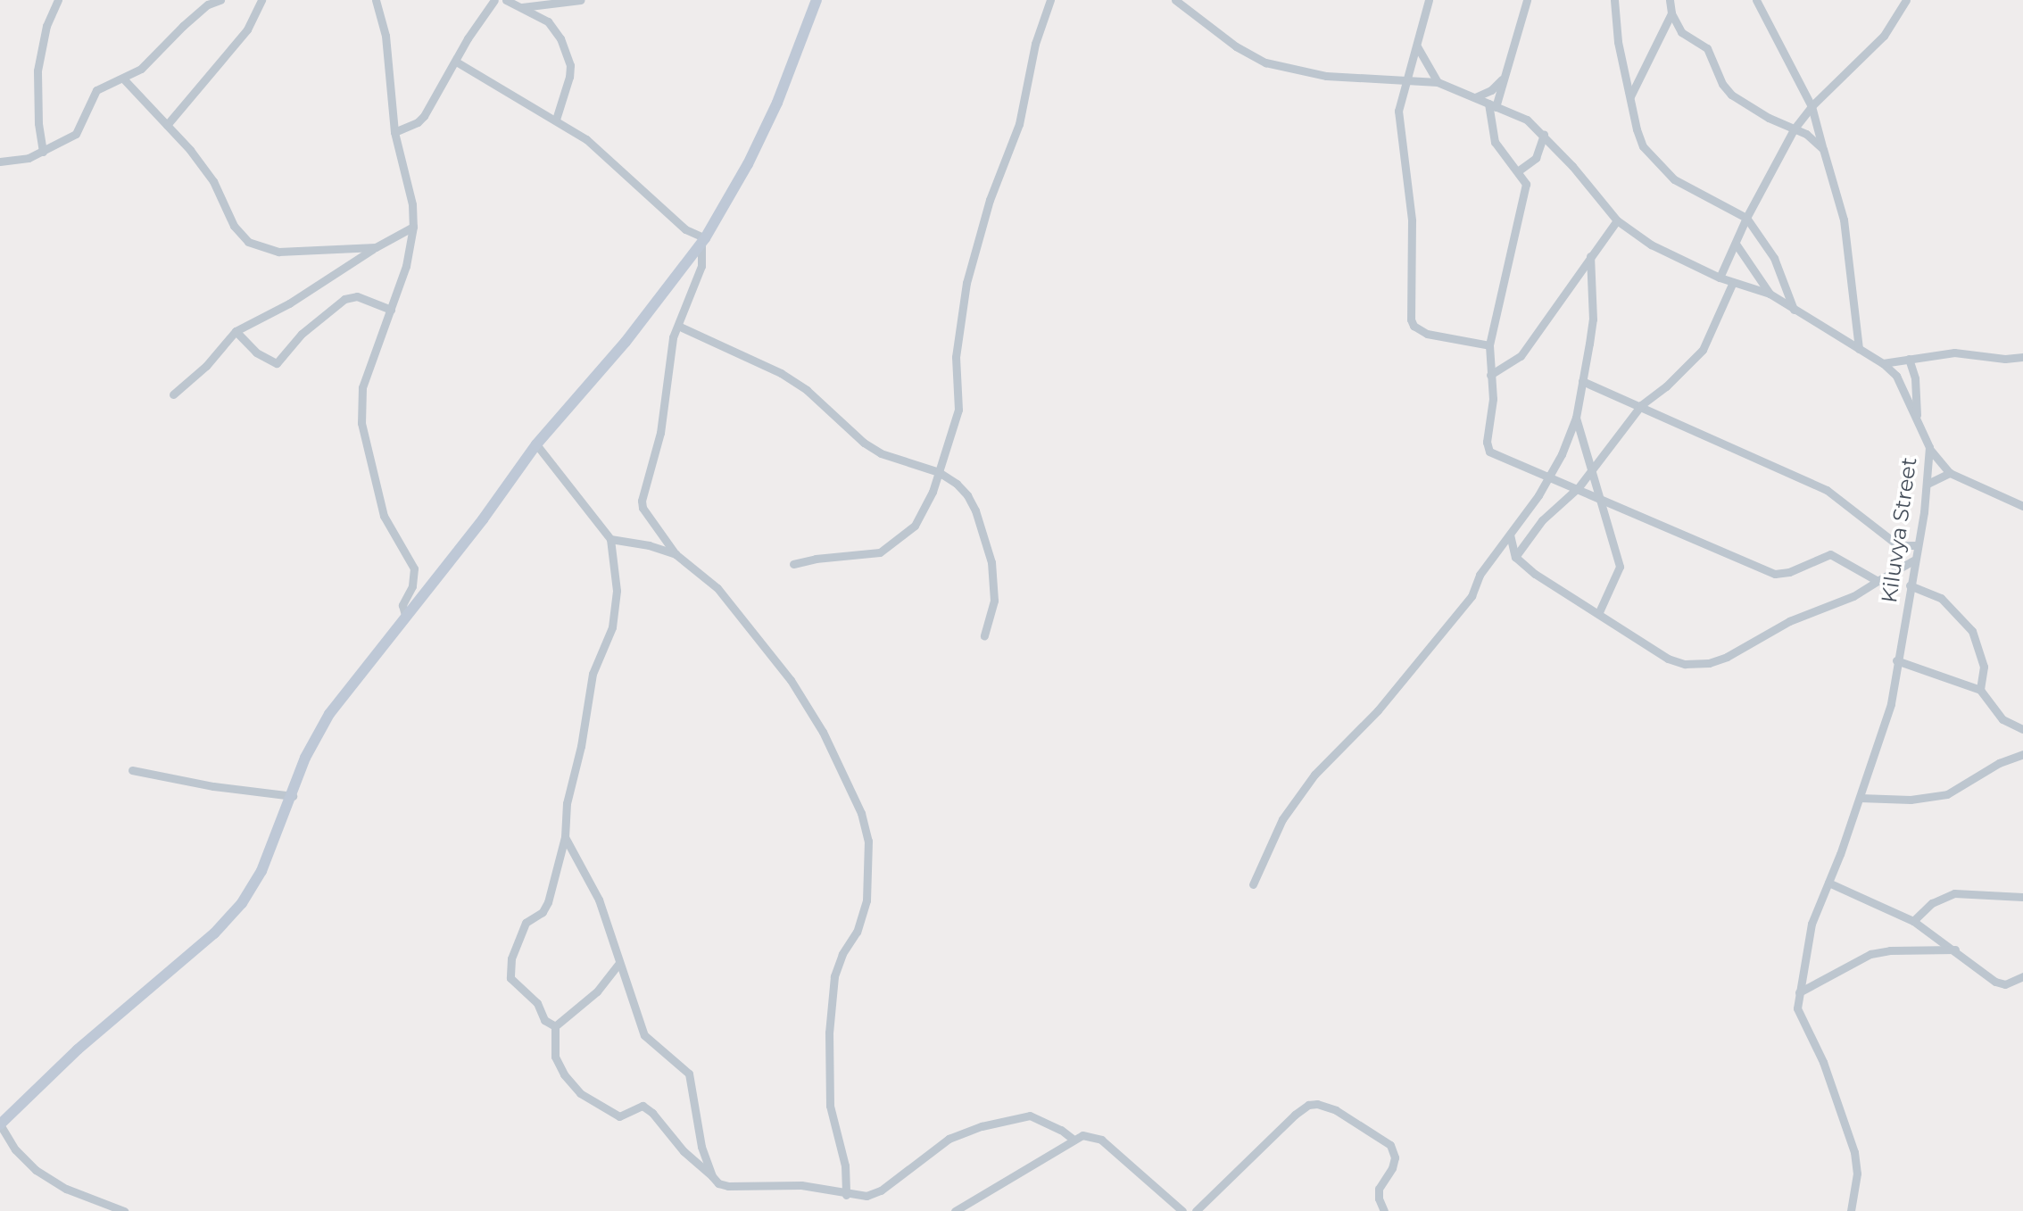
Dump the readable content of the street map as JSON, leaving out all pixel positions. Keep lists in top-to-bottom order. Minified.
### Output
{"streets":{"street":["Kiluvya Street"]}}
